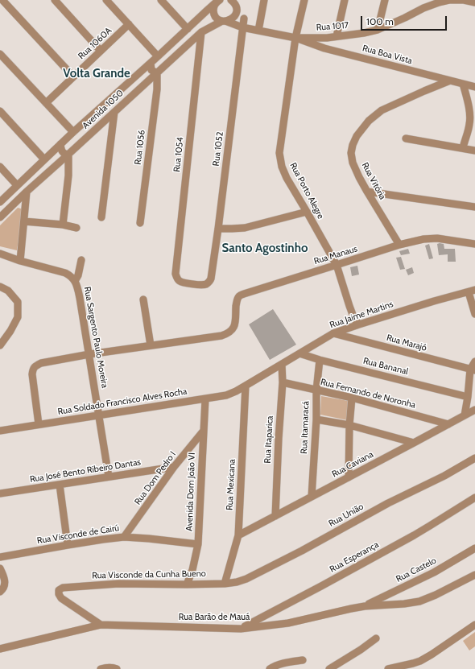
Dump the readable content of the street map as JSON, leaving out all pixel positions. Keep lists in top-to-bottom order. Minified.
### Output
{"streets":{"street":["Rua 1017","Rua 1060A","Rua Boa Vista","Avenida 1050","Rua 1056","Rua 1052","Rua 1054","Rua Vitória","Rua Porto Alegre","Rua Manaus","Rua Jaime Martins","Rua Sargento Paulo Moreira","Rua Marajó","Rua Bananal","Rua Fernando de Noronha","Rua Soldado Francisco Alves Rocha","Rua Itamaracá","Rua Itaparica","Rua Caviana","Rua José Bento Ribeiro Dantas","Rua Dom Pedro I","Rua Mexicana","Avenida Dom João VI","Rua União","Rua Visconde de Cairú","Rua Esperança","Rua Castelo","Rua Visconde da Cunha Bueno","Rua Barão de Mauá"]},"crossings":[["Rua 1017","Rua Boa Vista"],["Rua 1017","Avenida 1050"],["Rua 1017","Rua 1052"],["Rua 1017","Rua Porto Alegre"],["Rua Boa Vista","Rua Vitória"],["Rua Boa Vista","Rua Porto Alegre"],["Avenida 1050","Rua 1056"],["Avenida 1050","Rua 1054"],["Rua 1052","Rua 1054"],["Rua Vitória","Rua Manaus"],["Rua Porto Alegre","Rua Manaus"],["Rua Porto Alegre","Rua Jaime Martins"],["Rua Jaime Martins","Rua Marajó"],["Rua Jaime Martins","Rua Bananal"],["Rua Jaime Martins","Rua Soldado Francisco Alves Rocha"],["Rua Jaime Martins","Rua Itaparica"],["Rua Jaime Martins","Rua Mexicana"],["Rua Sargento Paulo Moreira","Rua Soldado Francisco Alves Rocha"],["Rua Sargento Paulo Moreira","Rua José Bento Ribeiro Dantas"],["Rua Bananal","Rua Itamaracá"],["Rua Fernando de Noronha","Rua Itamaracá"],["Rua Fernando de Noronha","Rua Itaparica"],["Rua Fernando de Noronha","Rua Caviana"],["Rua Soldado Francisco Alves Rocha","Rua Mexicana"],["Rua Soldado Francisco Alves Rocha","Avenida Dom João VI"],["Rua Itamaracá","Rua Caviana"],["Rua Itaparica","Rua Caviana"],["Rua Caviana","Rua Mexicana"],["Rua José Bento Ribeiro Dantas","Rua Dom Pedro I"],["Rua Dom Pedro I","Avenida Dom João VI"],["Rua Dom Pedro I","Rua Visconde de Cairú"],["Rua Mexicana","Rua União"],["Rua Mexicana","Rua Visconde da Cunha Bueno"],["Avenida Dom João VI","Rua Visconde de Cairú"],["Avenida Dom João VI","Rua Visconde da Cunha Bueno"],["Rua União","Rua Visconde da Cunha Bueno"],["Rua Esperança","Rua Barão de Mauá"],["Rua Castelo","Rua Barão de Mauá"],["Rua Visconde da Cunha Bueno","Rua Barão de Mauá"]],"districts":["Volta Grande","Santo Agostinho"],"scale_bar":"100 m"}
